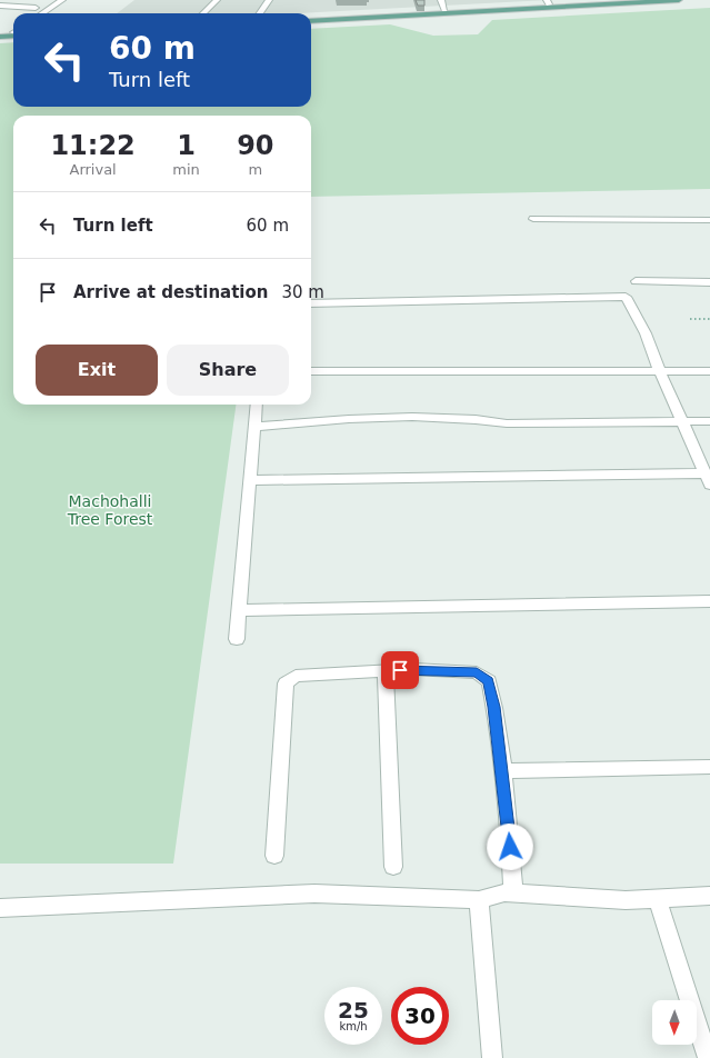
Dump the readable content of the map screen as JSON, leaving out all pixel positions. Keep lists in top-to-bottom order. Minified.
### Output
{"parks":["Machohalli Tree Forest"],"north":"bottom","page":{"turn":["60 m","Turn left"],"eta":["11:22","Arrival","1","min","90","m"],"list":[{"name":"Turn left","value":"60 m"},{"name":"Arrive at destination","value":"30 m"}],"buttons":["Exit","Share"],"speed":"25 km/h","limit":"30"}}
